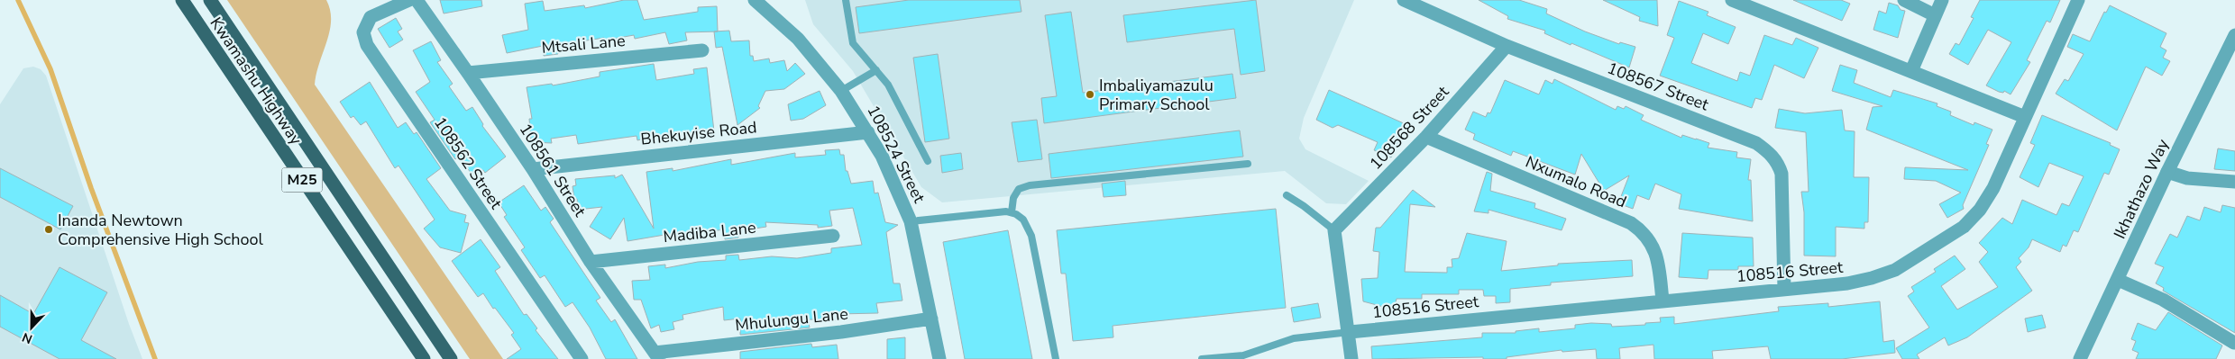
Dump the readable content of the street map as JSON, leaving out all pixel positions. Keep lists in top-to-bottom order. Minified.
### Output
{"streets":{"main road":["Kwamashu Highway","M25"],"street":["Mtsali Lane","108567 Street","108568 Street","Bhekuyise Road","108524 Street","108562 Street","108561 Street","Nxumalo Road","Ikhathazo Way","Madiba Lane","108516 Street","Mhulungu Lane"]},"crossings":[["Mtsali Lane","108561 Street"],["108567 Street","108568 Street"],["108567 Street","108516 Street"],["108568 Street","Nxumalo Road"],["Bhekuyise Road","108524 Street"],["Bhekuyise Road","108561 Street"],["108524 Street","Mhulungu Lane"],["108561 Street","Madiba Lane"],["108561 Street","Mhulungu Lane"],["Nxumalo Road","108516 Street"]],"places":["Imbaliyamazulu Primary School","Inanda Newtown Comprehensive High School"],"north":"bottom"}
